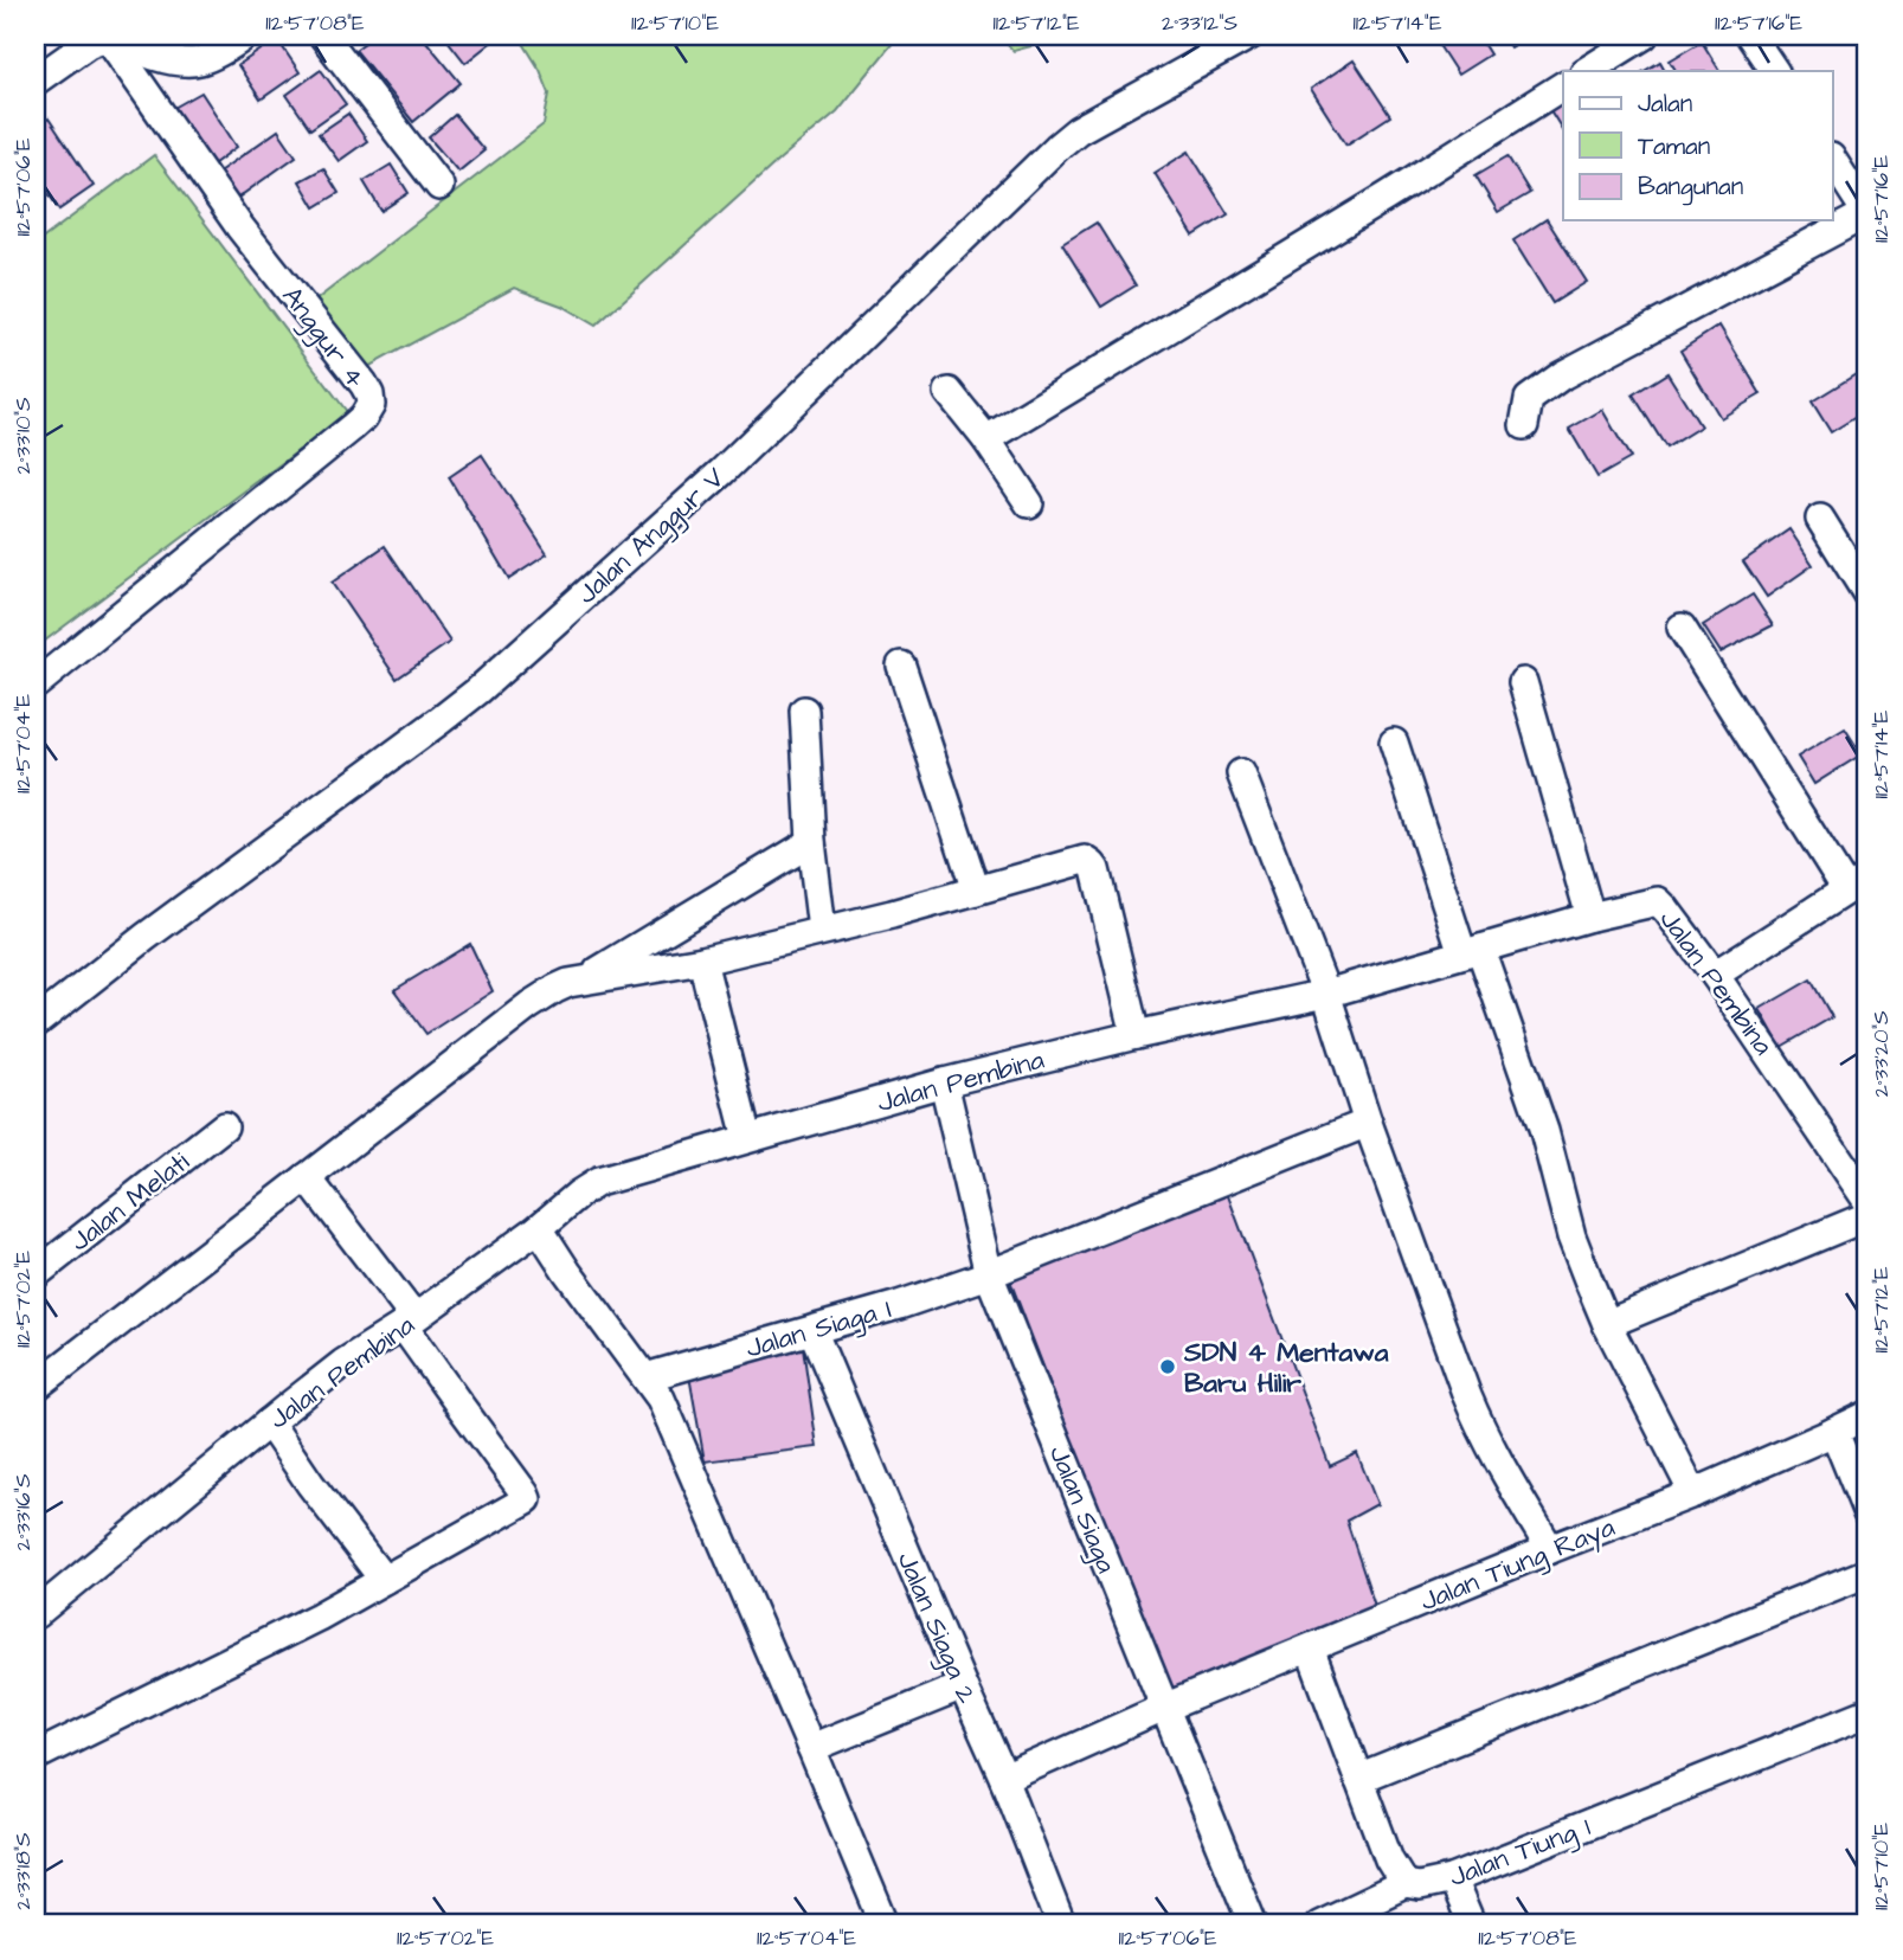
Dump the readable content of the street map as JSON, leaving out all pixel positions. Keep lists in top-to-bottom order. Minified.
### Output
{"streets":{"street":["Anggur 4","Jalan Anggur V","Jalan Pembina","Jalan Melati","Jalan Siaga I","Jalan Siaga","Jalan Tiung Raya","Jalan Siaga 2","Jalan Tiung 1"]},"crossings":[["Jalan Pembina","Jalan Siaga"],["Jalan Siaga I","Jalan Siaga"],["Jalan Siaga I","Jalan Siaga 2"],["Jalan Siaga","Jalan Tiung Raya"],["Jalan Tiung Raya","Jalan Siaga 2"]],"places":["SDN 4 Mentawa Baru Hilir"],"legend":["Jalan","Taman","Bangunan"],"coordinates":["112°57'08\"E","112°57'10\"E","112°57'12\"E","2°33'12\"S","112°57'14\"E","112°57'16\"E","112°57'06\"E","2°33'10\"S","112°57'04\"E","2°33'20\"S","112°57'02\"E","2°33'16\"S","2°33'18\"S"]}
